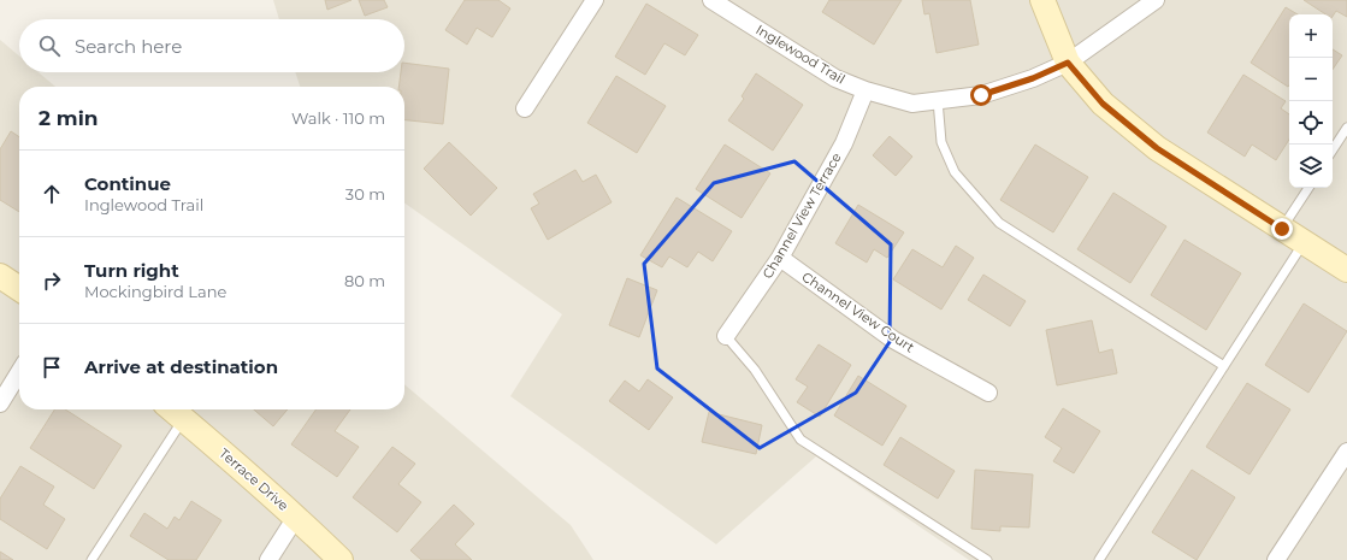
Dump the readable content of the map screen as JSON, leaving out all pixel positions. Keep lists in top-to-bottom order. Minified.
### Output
{"streets":{"street":["Inglewood Trail","Channel View Terrace","Channel View Court","Terrace Drive"]},"crossings":[["Inglewood Trail","Channel View Terrace"],["Channel View Terrace","Channel View Court"]],"page":{"map_buttons":["+","−"],"search":"Search here","heading":["2 min","Walk · 110 m"],"list":[["Continue","Inglewood Trail","30 m"],["Turn right","Mockingbird Lane","80 m"],"Arrive at destination"]}}
